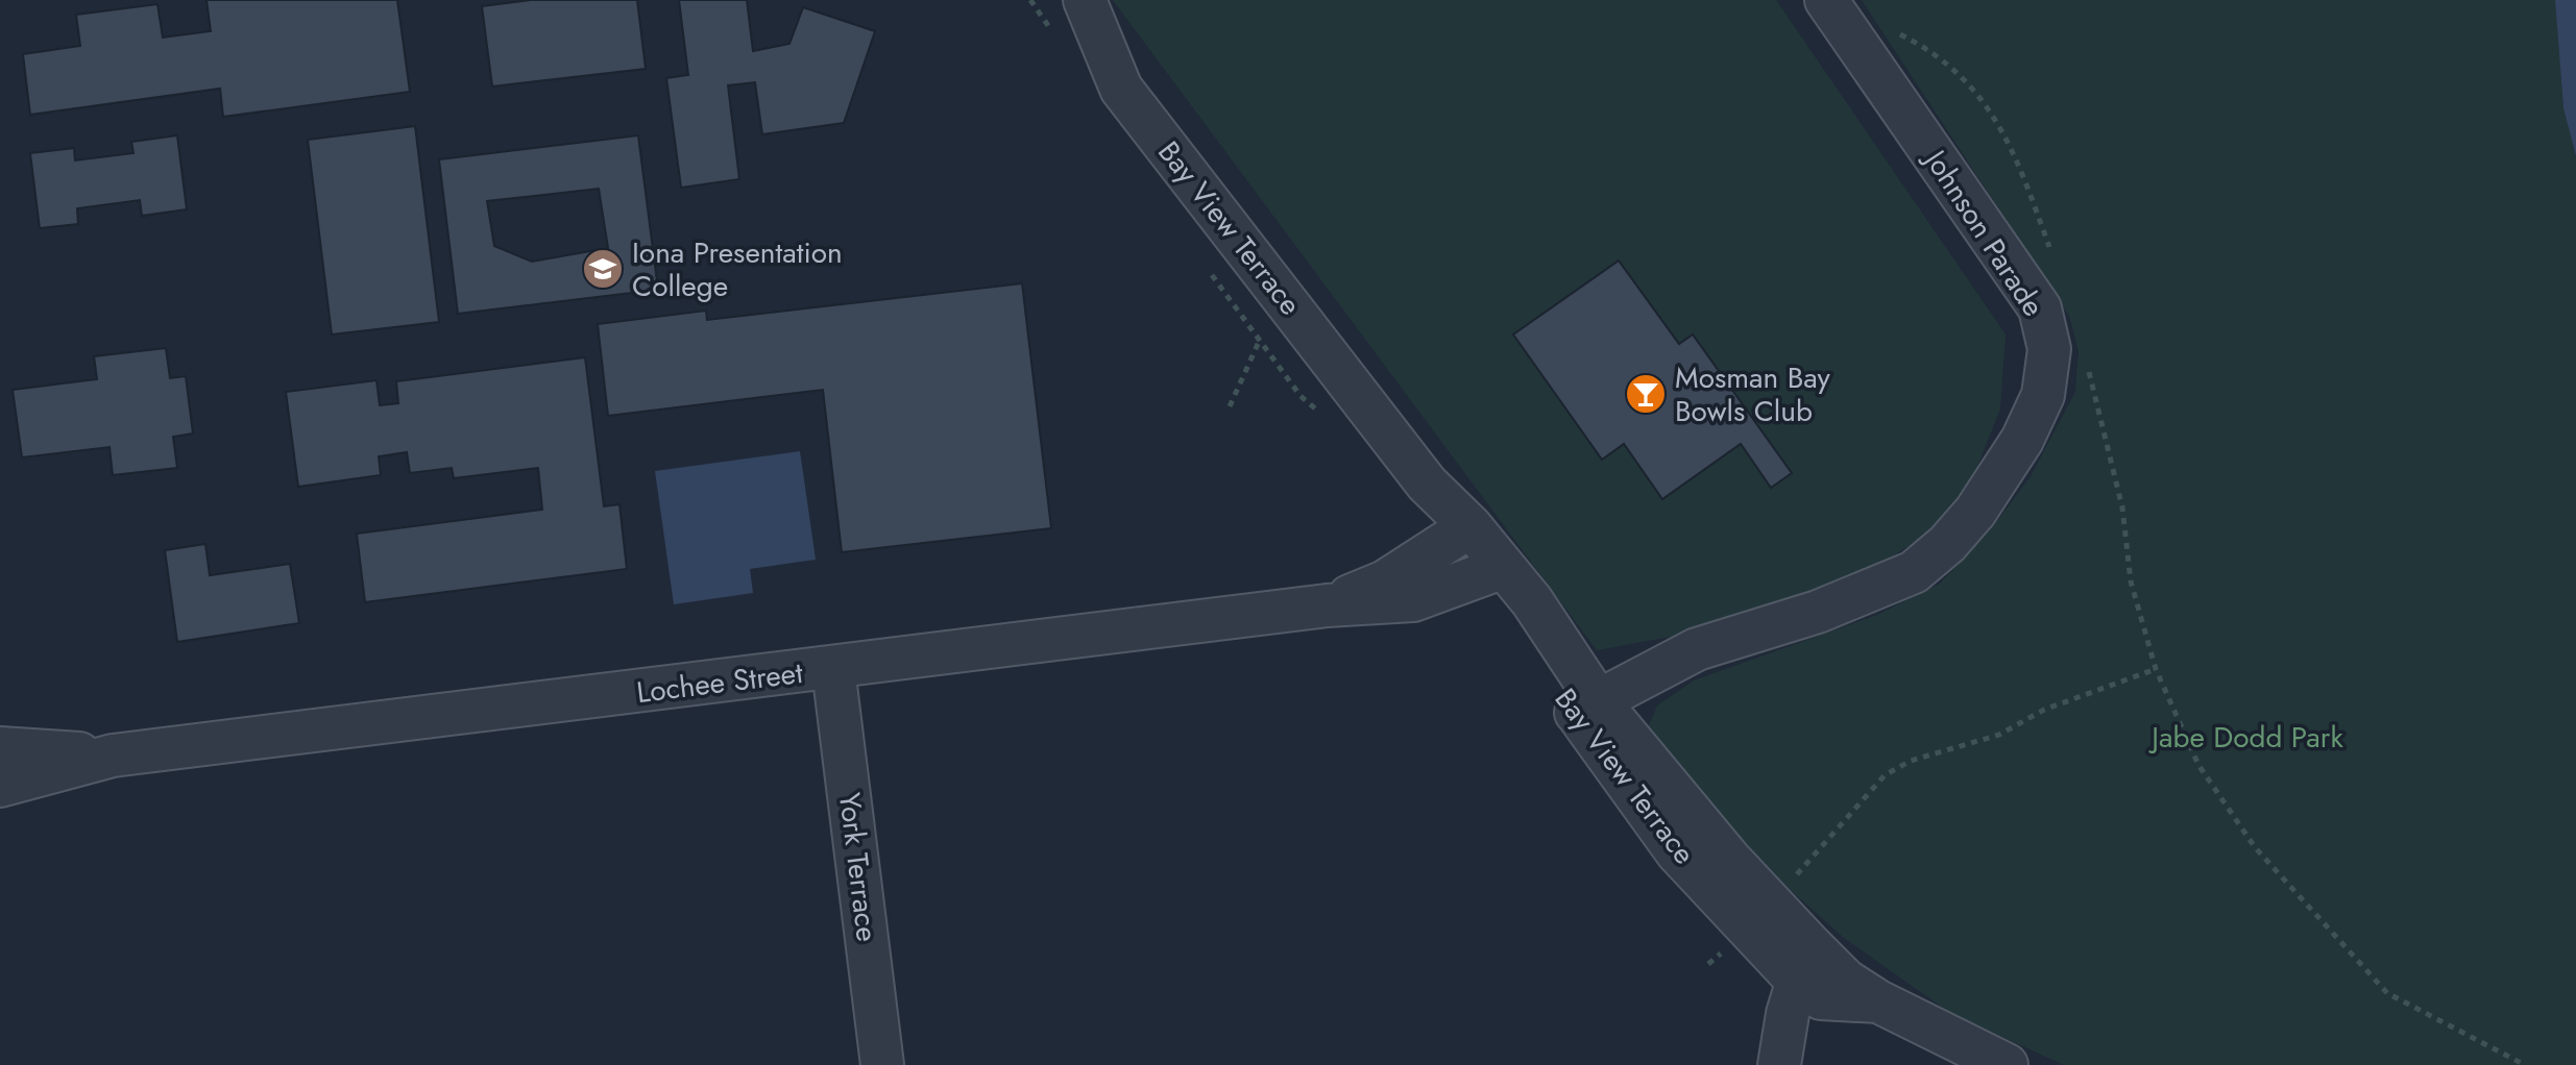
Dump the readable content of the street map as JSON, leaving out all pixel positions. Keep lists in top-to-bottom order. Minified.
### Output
{"streets":{"street":["Bay View Terrace","Johnson Parade","Lochee Street","York Terrace"]},"crossings":[["Bay View Terrace","Johnson Parade"],["Bay View Terrace","Lochee Street"],["Lochee Street","York Terrace"]],"parks":["Jabe Dodd Park"],"places":{"school or university":["Iona Presentation College"],"bar":["Mosman Bay Bowls Club"]}}
